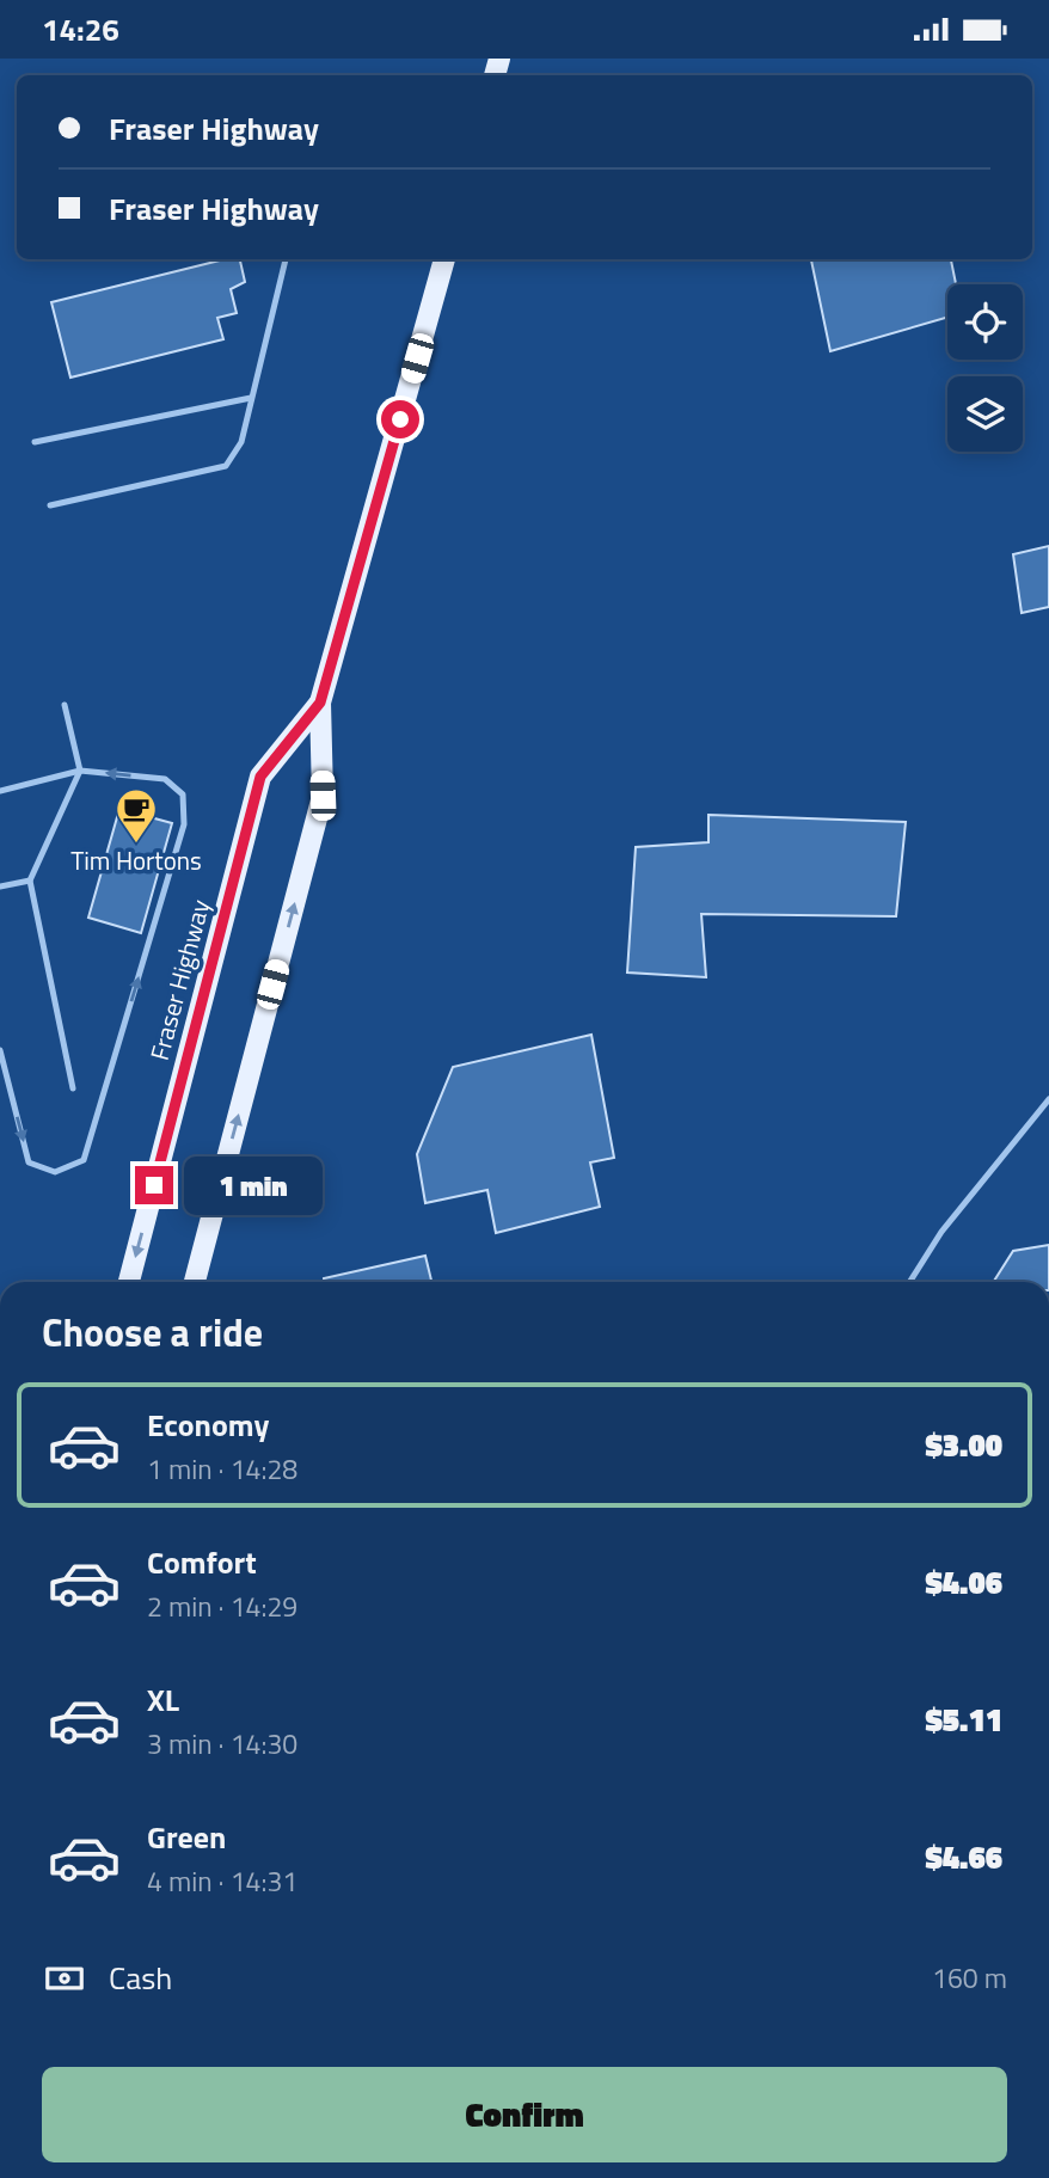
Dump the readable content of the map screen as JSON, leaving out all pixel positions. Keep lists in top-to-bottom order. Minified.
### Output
{"streets":{"main road":["Fraser Highway"]},"places":{"cafe":["Tim Hortons"]},"page":{"status":"14:26","banner":["Fraser Highway","Fraser Highway"],"bubble":"1 min","heading":"Choose a ride","list":[{"name":"Economy","note":"1 min · 14:28","value":"$3.00"},{"name":"Comfort","note":"2 min · 14:29","value":"$4.06"},{"name":"XL","note":"3 min · 14:30","value":"$5.11"},{"name":"Green","note":"4 min · 14:31","value":"$4.66"}],"pay":["Cash","160 m"],"buttons":"Confirm"}}
